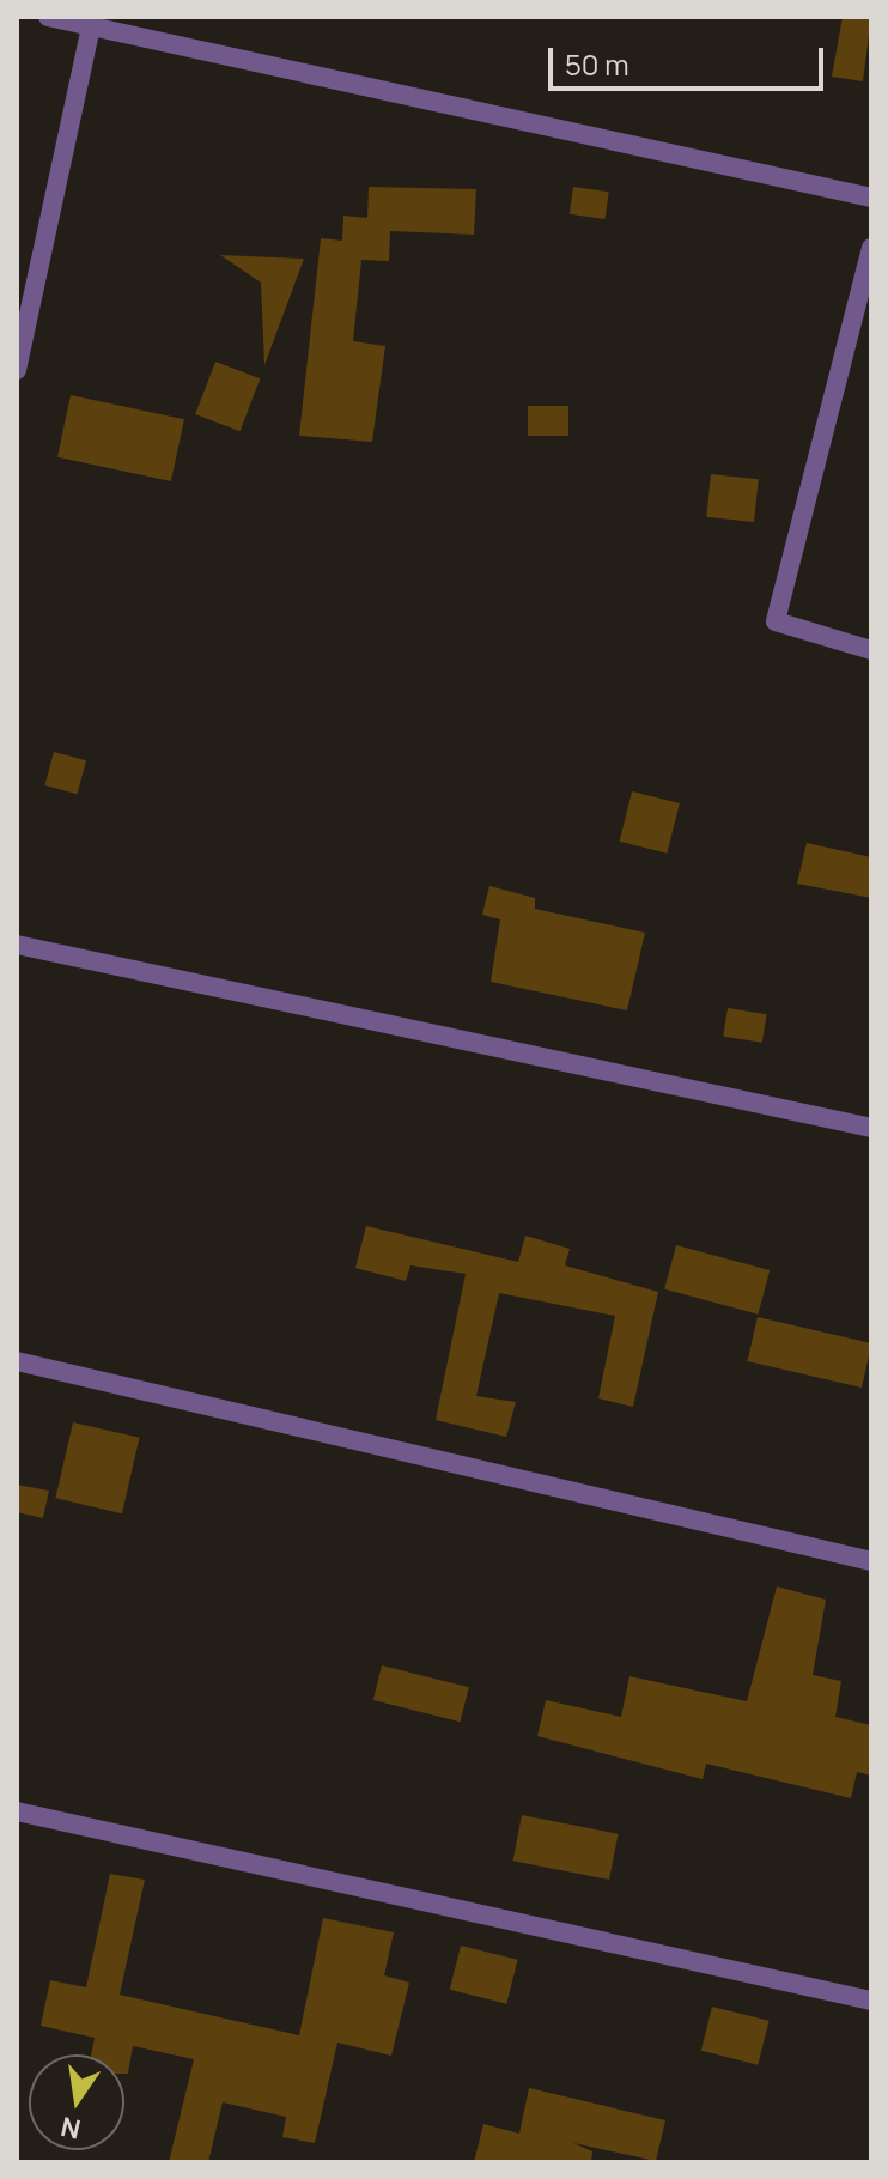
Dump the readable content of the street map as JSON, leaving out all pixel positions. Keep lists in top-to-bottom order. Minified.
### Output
{"scale_bar":"50 m","north":"bottom"}
